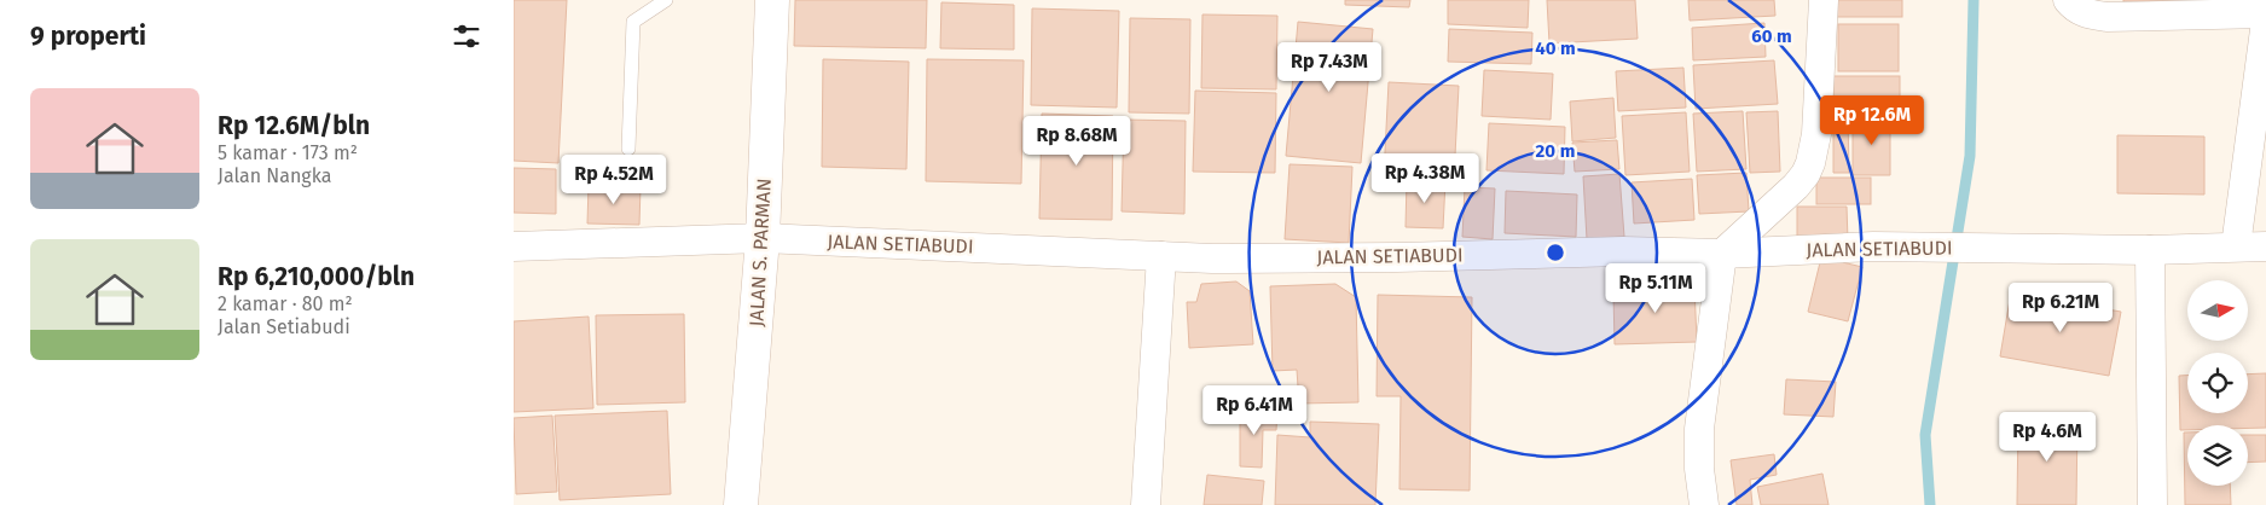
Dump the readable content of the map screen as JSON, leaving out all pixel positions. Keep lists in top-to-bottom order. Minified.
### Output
{"streets":{"street":["JALAN SETIABUDI","JALAN S. PARMAN"]},"crossings":[["JALAN SETIABUDI","JALAN S. PARMAN"]],"north":"right","page":{"heading":"9 properti","price":["Rp 7.43M","Rp 12.6M","Rp 8.68M","Rp 4.38M","Rp 4.52M","Rp 5.11M","Rp 6.21M","Rp 6.41M","Rp 4.6M"],"list":[{"name":"Rp 12.6M/bln","note":"5 kamar · 173 m² · Jalan Nangka"},{"name":"Rp 6,210,000/bln","note":"2 kamar · 80 m² · Jalan Setiabudi"}]},"rings":["60 m","40 m","20 m"]}
